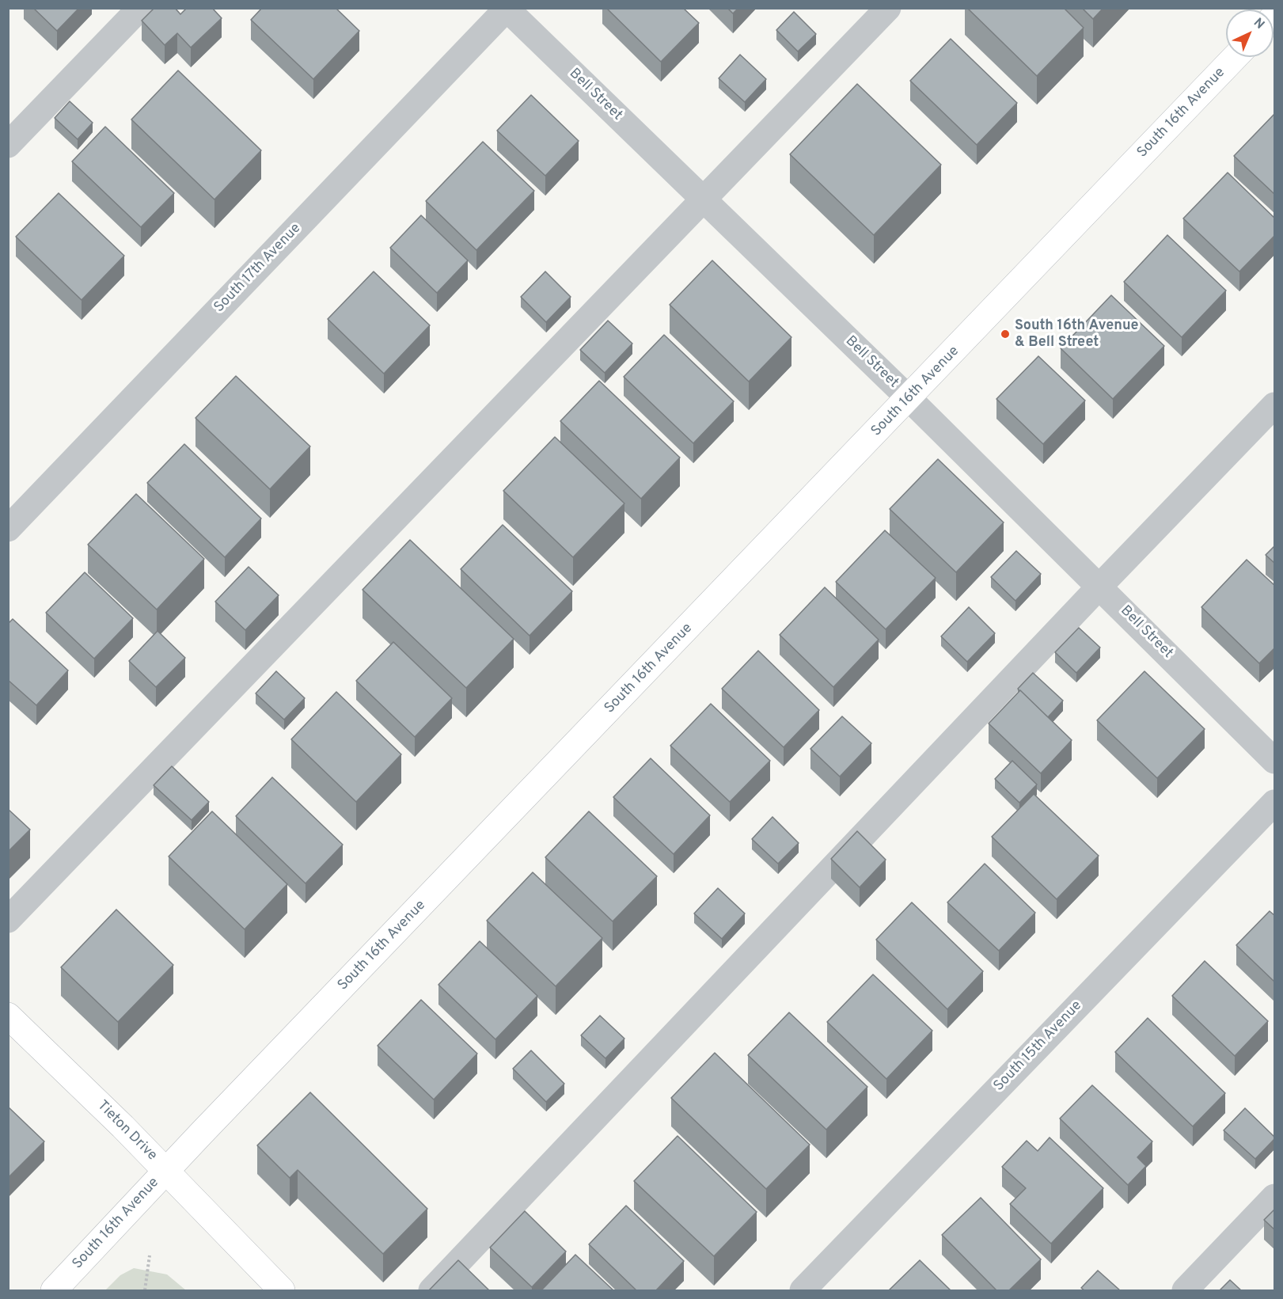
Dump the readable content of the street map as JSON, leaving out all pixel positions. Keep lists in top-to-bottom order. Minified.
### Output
{"streets":{"main road":["South 16th Avenue","Tieton Drive"],"street":["Bell Street","South 17th Avenue","South 15th Avenue"]},"crossings":[["Bell Street","South 16th Avenue"],["Bell Street","South 17th Avenue"],["South 16th Avenue","Tieton Drive"]],"places":["South 16th Avenue & Bell Street"],"north":"top right"}
